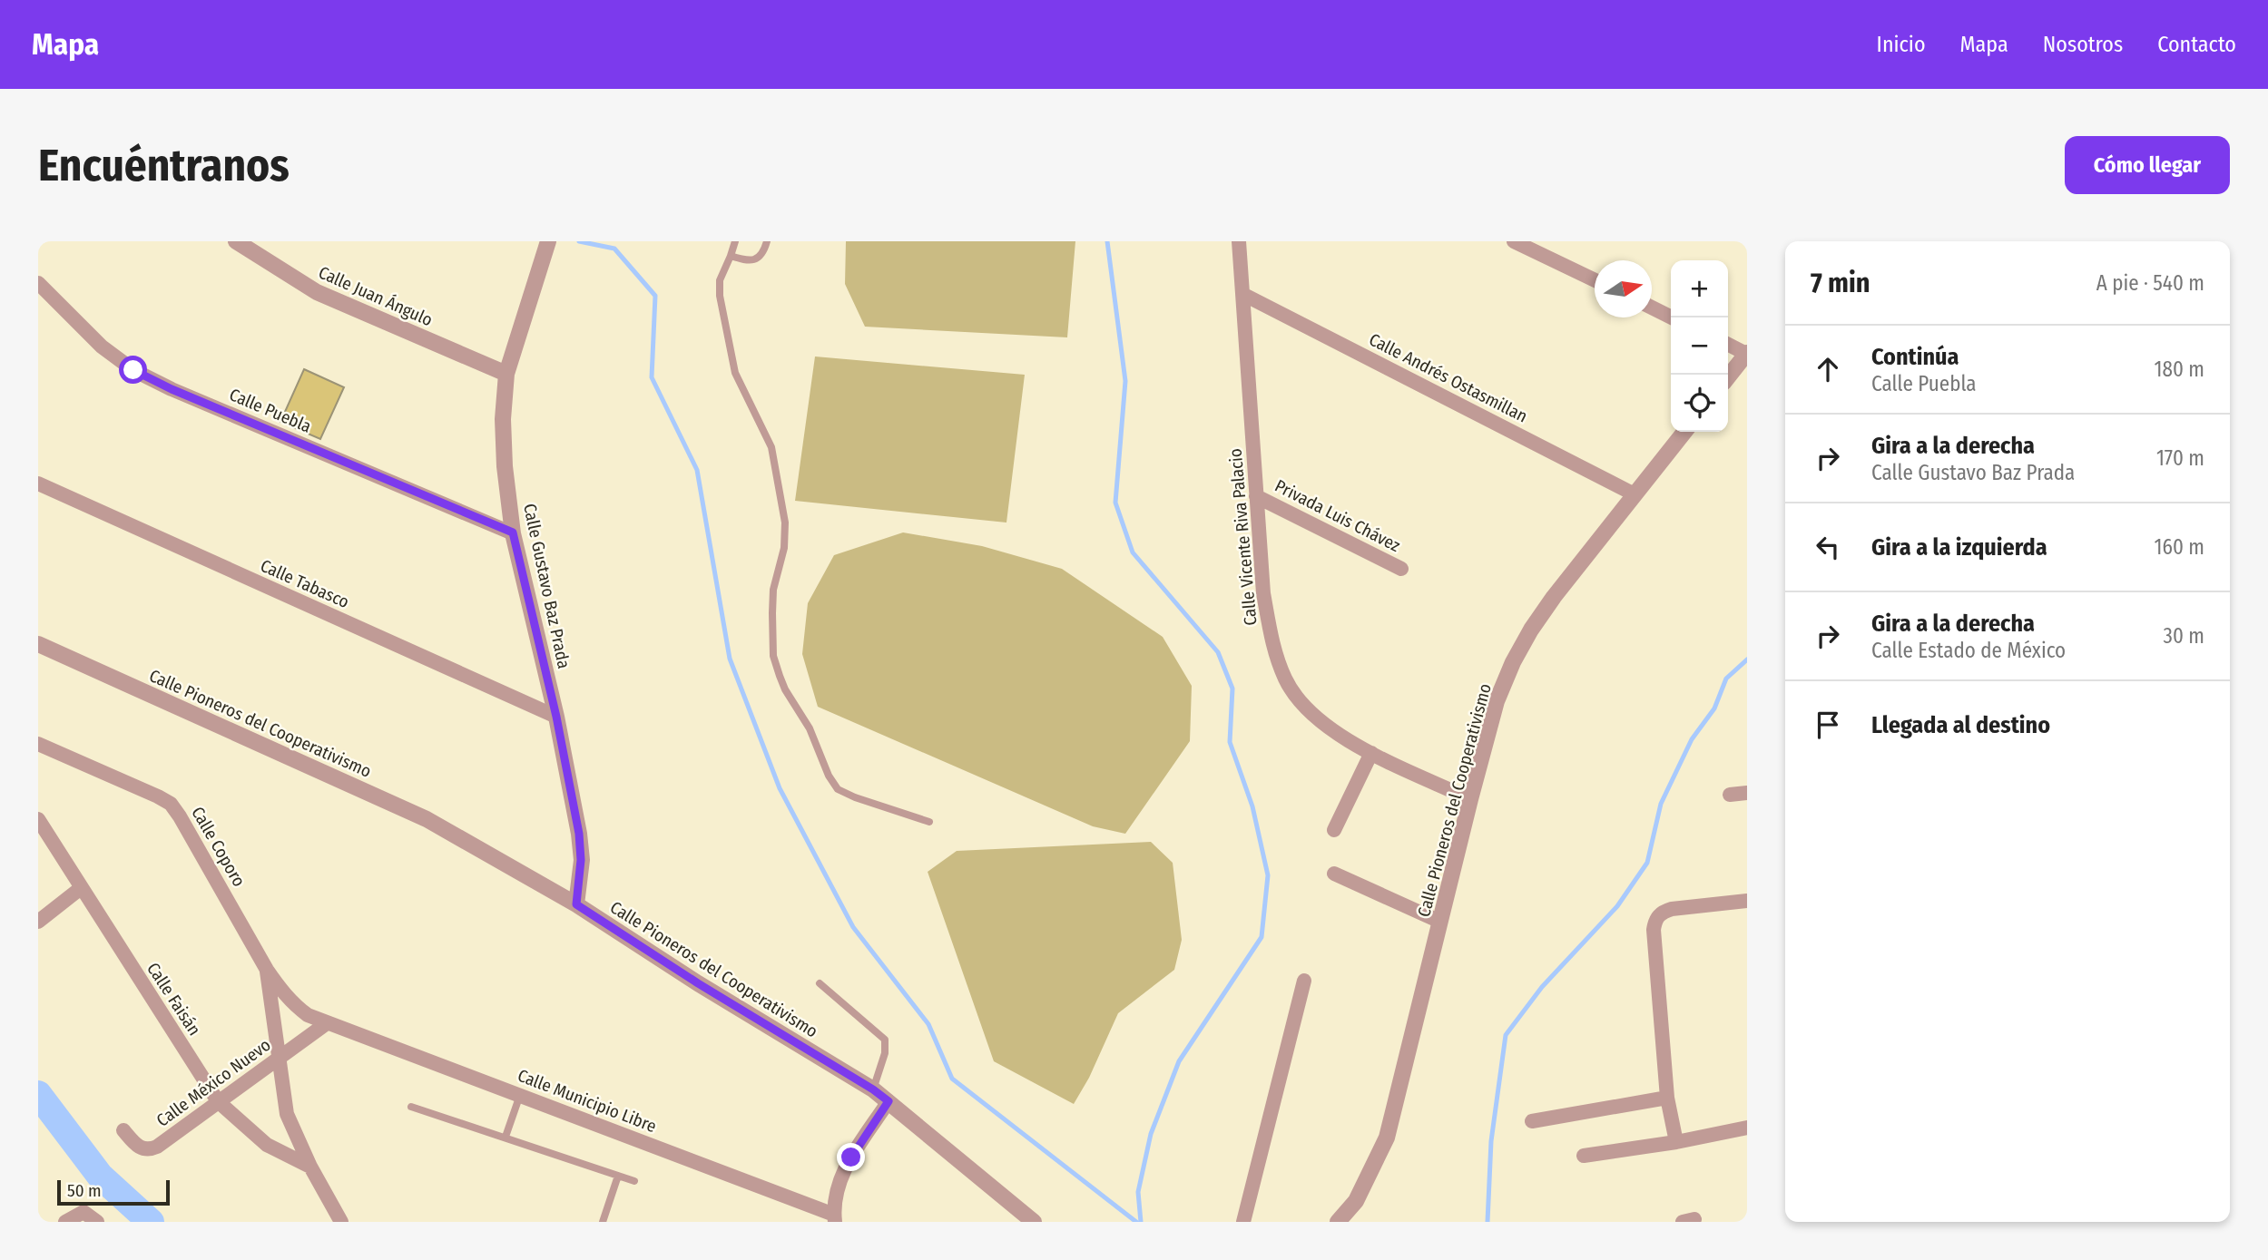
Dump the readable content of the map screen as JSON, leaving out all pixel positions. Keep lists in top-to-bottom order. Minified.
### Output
{"streets":{"street":["Calle Juan Ángulo","Calle Andrés Ostasmillan","Calle Puebla","Privada Luis Chávez","Calle Vicente Riva Palacio","Calle Tabasco","Calle Gustavo Baz Prada","Calle Pioneros del Cooperativismo","Calle Coporo","Calle Faisán","Calle México Nuevo","Calle Municipio Libre"]},"crossings":[["Calle Juan Ángulo","Calle Gustavo Baz Prada"],["Calle Andrés Ostasmillan","Calle Vicente Riva Palacio"],["Calle Andrés Ostasmillan","Calle Pioneros del Cooperativismo"],["Calle Puebla","Calle Gustavo Baz Prada"],["Privada Luis Chávez","Calle Vicente Riva Palacio"],["Calle Vicente Riva Palacio","Calle Pioneros del Cooperativismo"],["Calle Tabasco","Calle Gustavo Baz Prada"],["Calle Gustavo Baz Prada","Calle Pioneros del Cooperativismo"],["Calle Coporo","Calle Faisán"],["Calle Coporo","Calle México Nuevo"],["Calle Coporo","Calle Municipio Libre"],["Calle Faisán","Calle México Nuevo"],["Calle México Nuevo","Calle Municipio Libre"]],"scale_bar":"50 m","north":"right","page":{"header":"Mapa","nav":["Inicio","Mapa","Nosotros","Contacto"],"buttons":"Cómo llegar","title":"Encuéntranos","heading":["7 min","A pie · 540 m"],"map_buttons":["+","−"],"list":[["Continúa","Calle Puebla","180 m"],["Gira a la derecha","Calle Gustavo Baz Prada","170 m"],["Gira a la izquierda","160 m"],["Gira a la derecha","Calle Estado de México","30 m"],"Llegada al destino"],"scale":"50 m"}}
